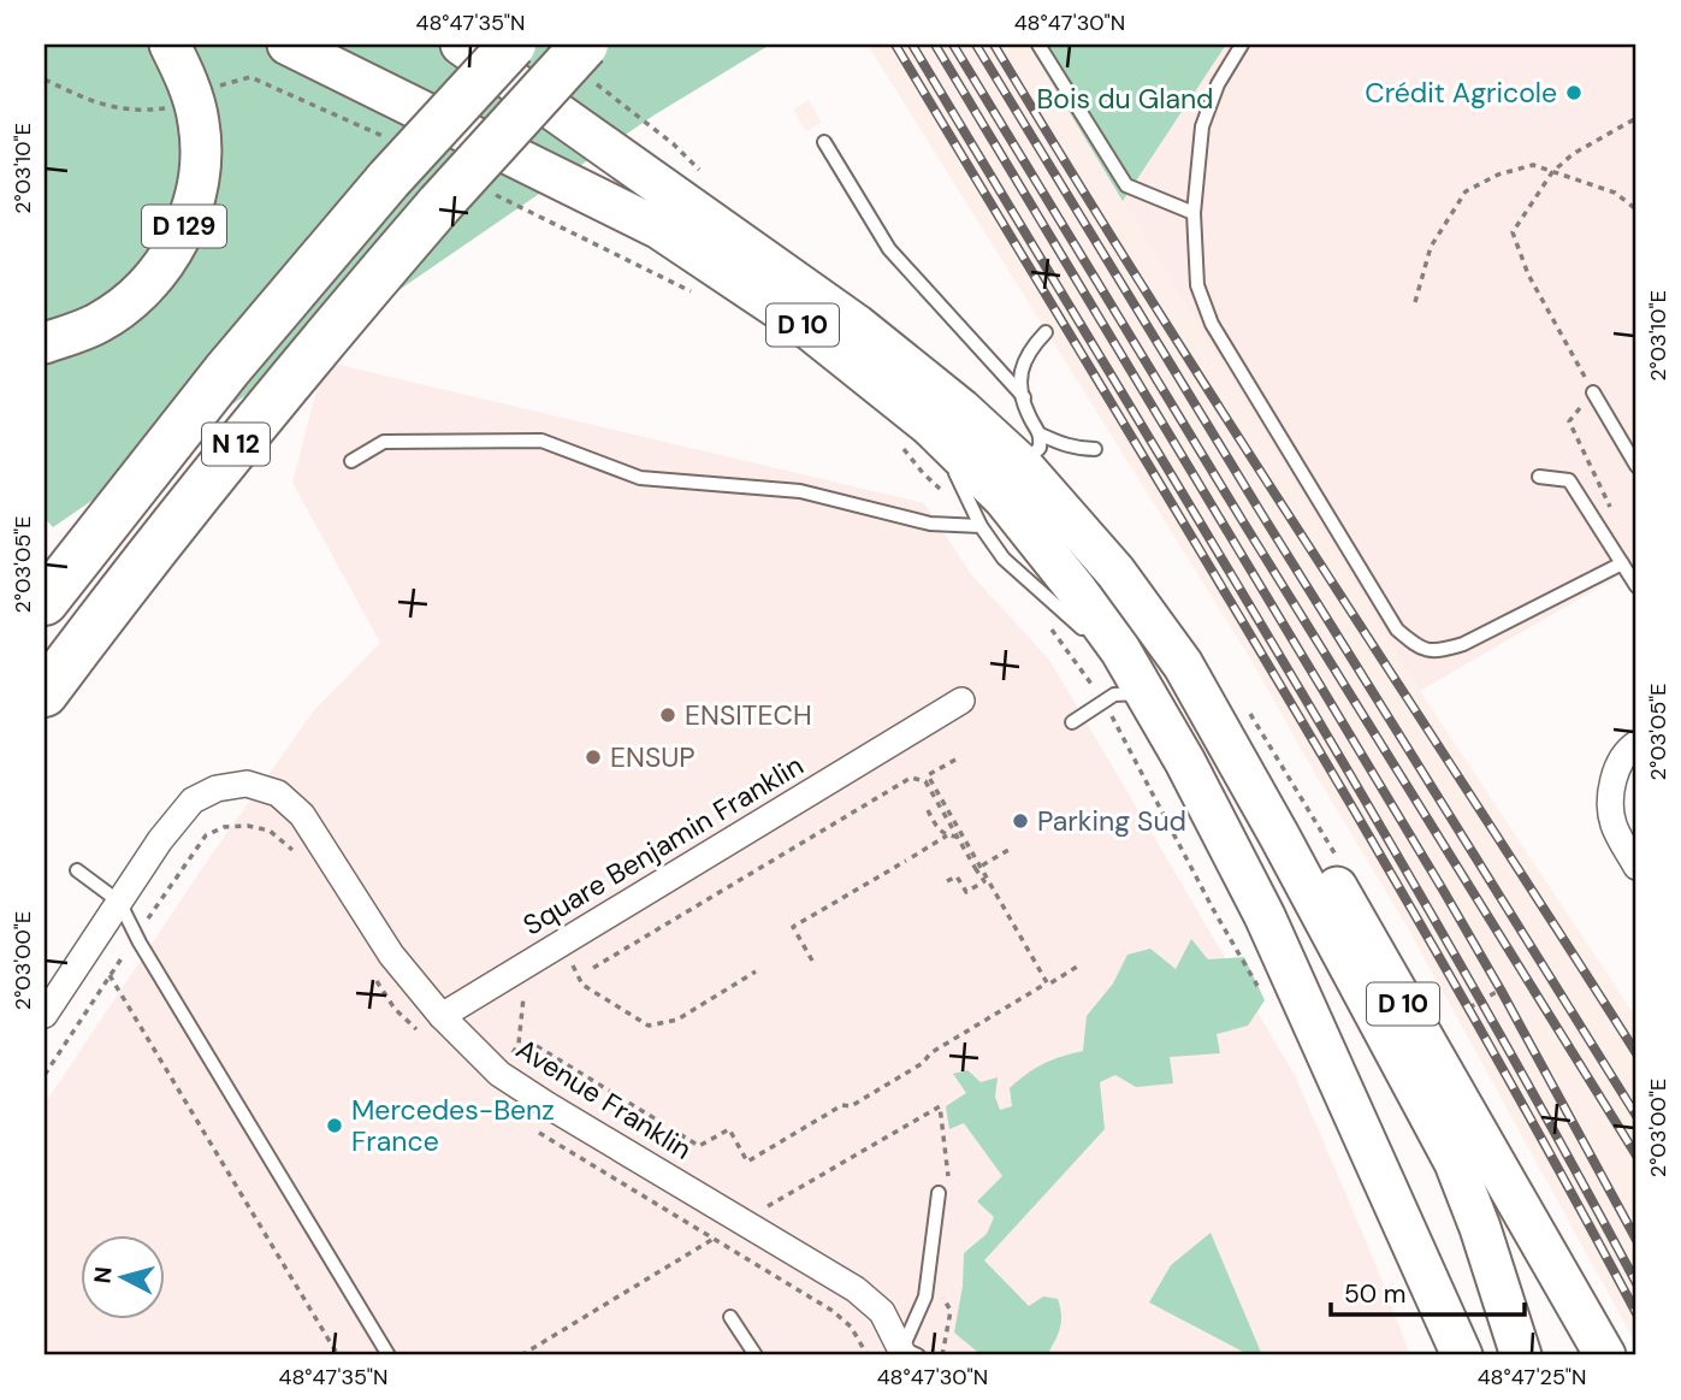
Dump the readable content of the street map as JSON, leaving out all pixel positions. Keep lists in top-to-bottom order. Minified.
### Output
{"streets":{"highway":["N 12"],"main road":["D 129","D 10"],"street":["Square Benjamin Franklin","Avenue Franklin"]},"crossings":[["Square Benjamin Franklin","Avenue Franklin"]],"parks":["Bois du Gland"],"places":["Crédit Agricole","ENSITECH","ENSUP","Parking Sud","Mercedes-Benz France"],"scale_bar":"50 m","north":"left","coordinates":["48°47'35\"N","48°47'30\"N","2°03'10\"E","2°03'05\"E","2°03'00\"E","48°47'25\"N"]}
